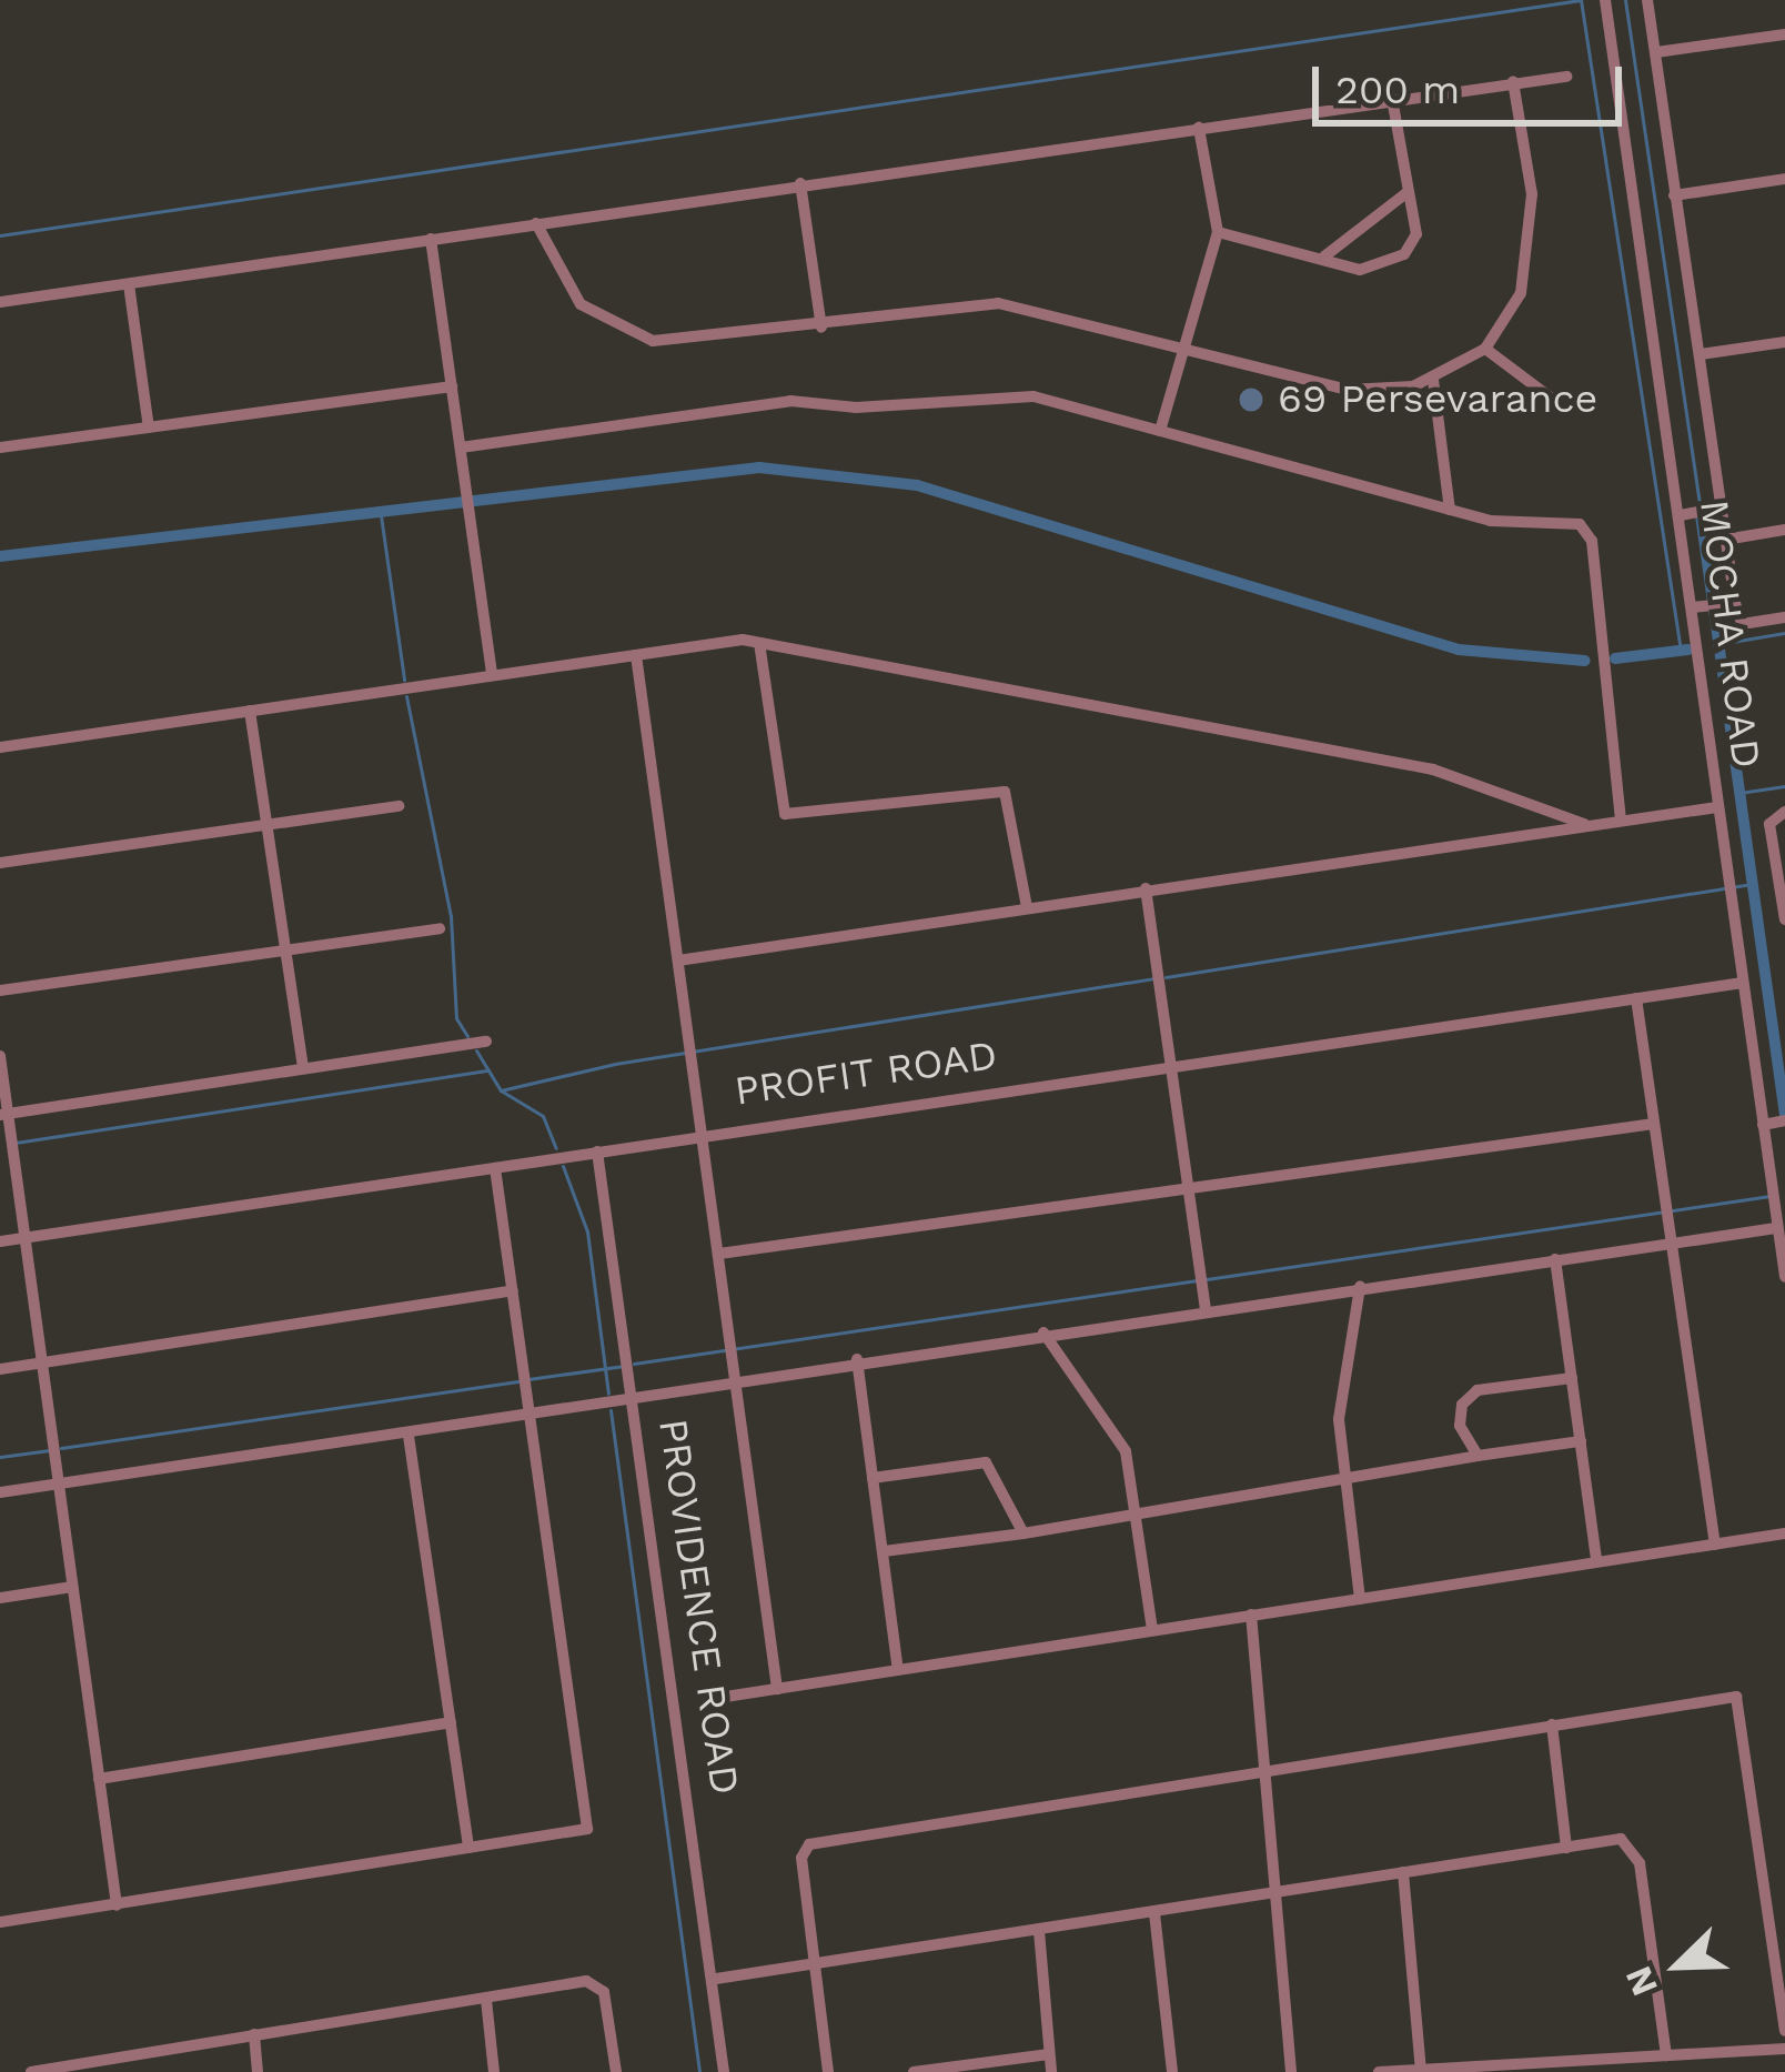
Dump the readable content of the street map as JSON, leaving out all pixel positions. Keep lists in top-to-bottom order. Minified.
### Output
{"streets":{"street":["MOCHA ROAD","PROFIT ROAD","PROVIDENCE ROAD"]},"crossings":[["MOCHA ROAD","PROFIT ROAD"],["PROFIT ROAD","PROVIDENCE ROAD"]],"places":["69 Persevarance"],"scale_bar":"200 m","north":"bottom left"}
